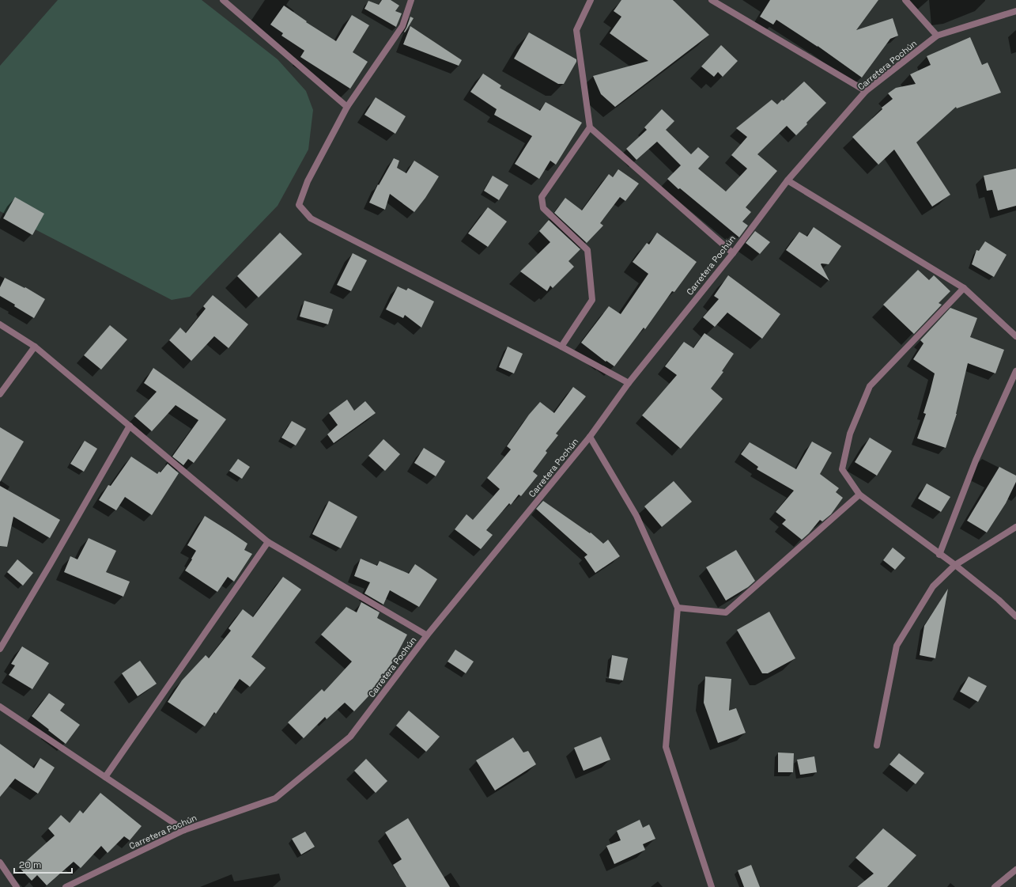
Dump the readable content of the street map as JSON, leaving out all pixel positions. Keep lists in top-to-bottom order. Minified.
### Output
{"streets":{"street":["Carretera Pochún"]},"scale_bar":"20 m"}
